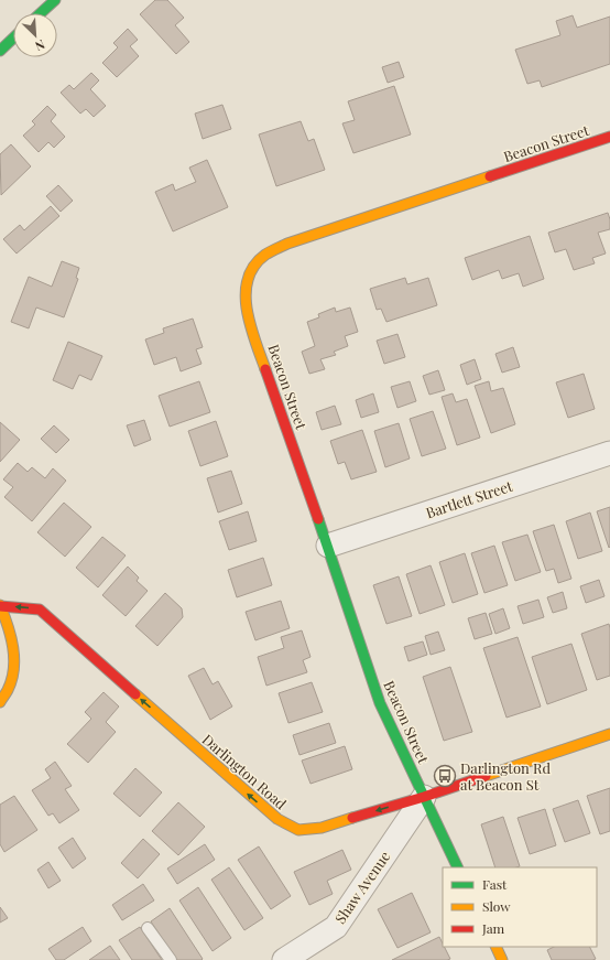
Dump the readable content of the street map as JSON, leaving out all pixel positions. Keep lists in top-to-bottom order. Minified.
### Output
{"streets":{"main road":["Beacon Street","Darlington Road"],"street":["Bartlett Street","Shaw Avenue"]},"crossings":[["Beacon Street","Bartlett Street"],["Beacon Street","Darlington Road"],["Beacon Street","Shaw Avenue"],["Darlington Road","Shaw Avenue"]],"one_way":["Darlington Road"],"places":{"bus stop":["Darlington Rd at Beacon St"]},"legend":["Fast","Slow","Jam"],"north":"bottom right"}
